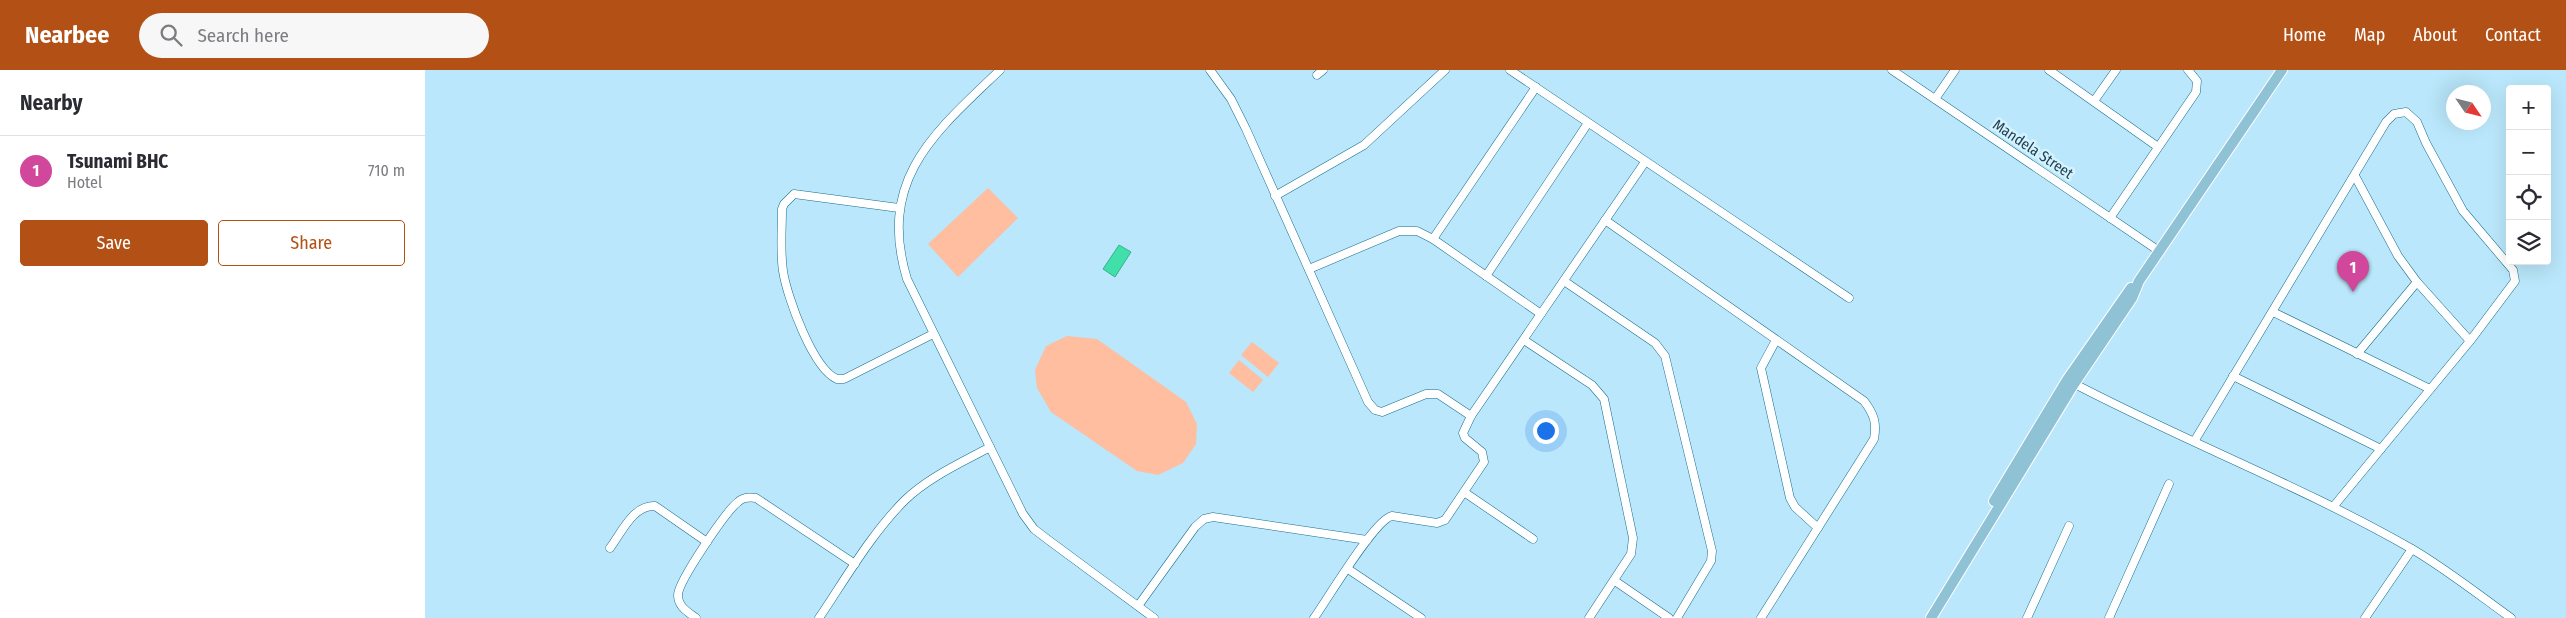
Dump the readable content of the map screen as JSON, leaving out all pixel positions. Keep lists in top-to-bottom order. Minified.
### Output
{"streets":{"street":["Mandela Street"]},"north":"bottom right","page":{"header":"Nearbee","search":"Search here","nav":["Home","Map","About","Contact"],"heading":"Nearby","map_buttons":["+","−"],"list":[{"mark":"1","name":"Tsunami BHC","note":"Hotel","value":"710 m"}],"buttons":["Save","Share"],"pins":"1"}}
